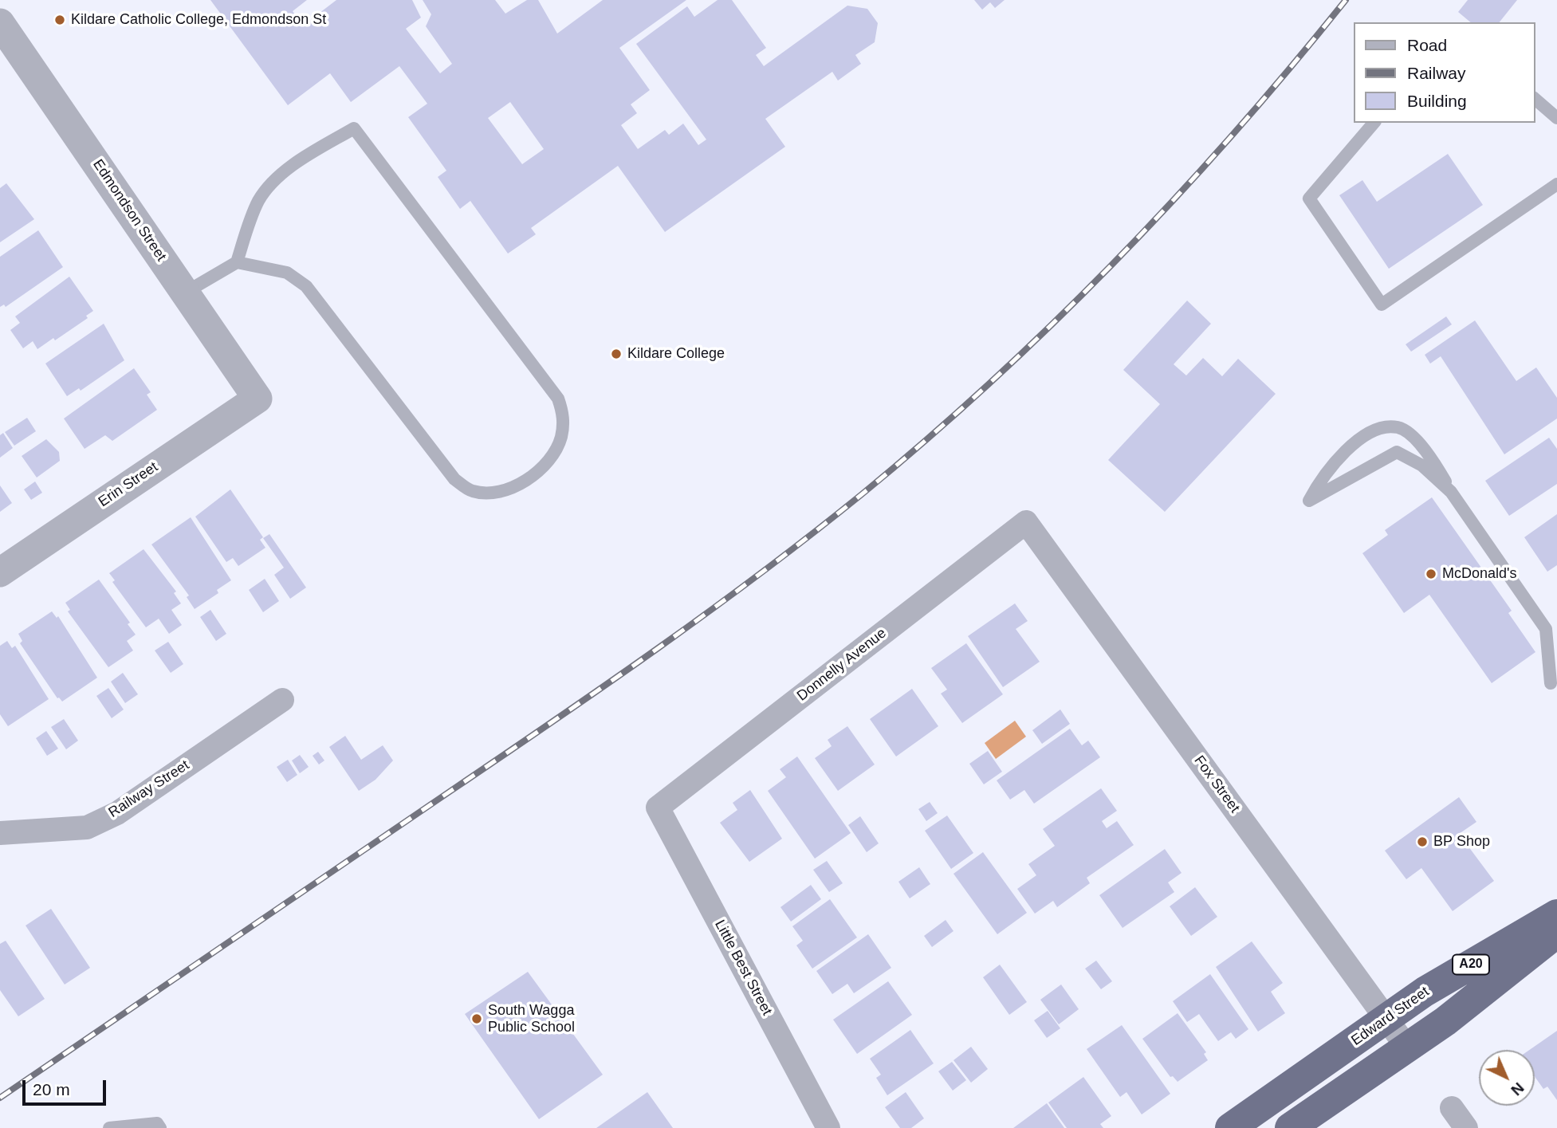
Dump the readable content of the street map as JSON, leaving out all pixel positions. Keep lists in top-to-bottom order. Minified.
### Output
{"streets":{"highway":["A20","Edward Street"],"street":["Edmondson Street","Erin Street","Donnelly Avenue","Fox Street","Railway Street","Little Best Street"]},"crossings":[["Edmondson Street","Erin Street"],["Donnelly Avenue","Fox Street"],["Donnelly Avenue","Little Best Street"],["Fox Street","A20"],["Fox Street","Edward Street"]],"places":["Kildare Catholic College, Edmondson St","Kildare College","McDonald's","BP Shop","South Wagga Public School"],"legend":["Road","Railway","Building"],"scale_bar":"20 m","north":"bottom right"}
